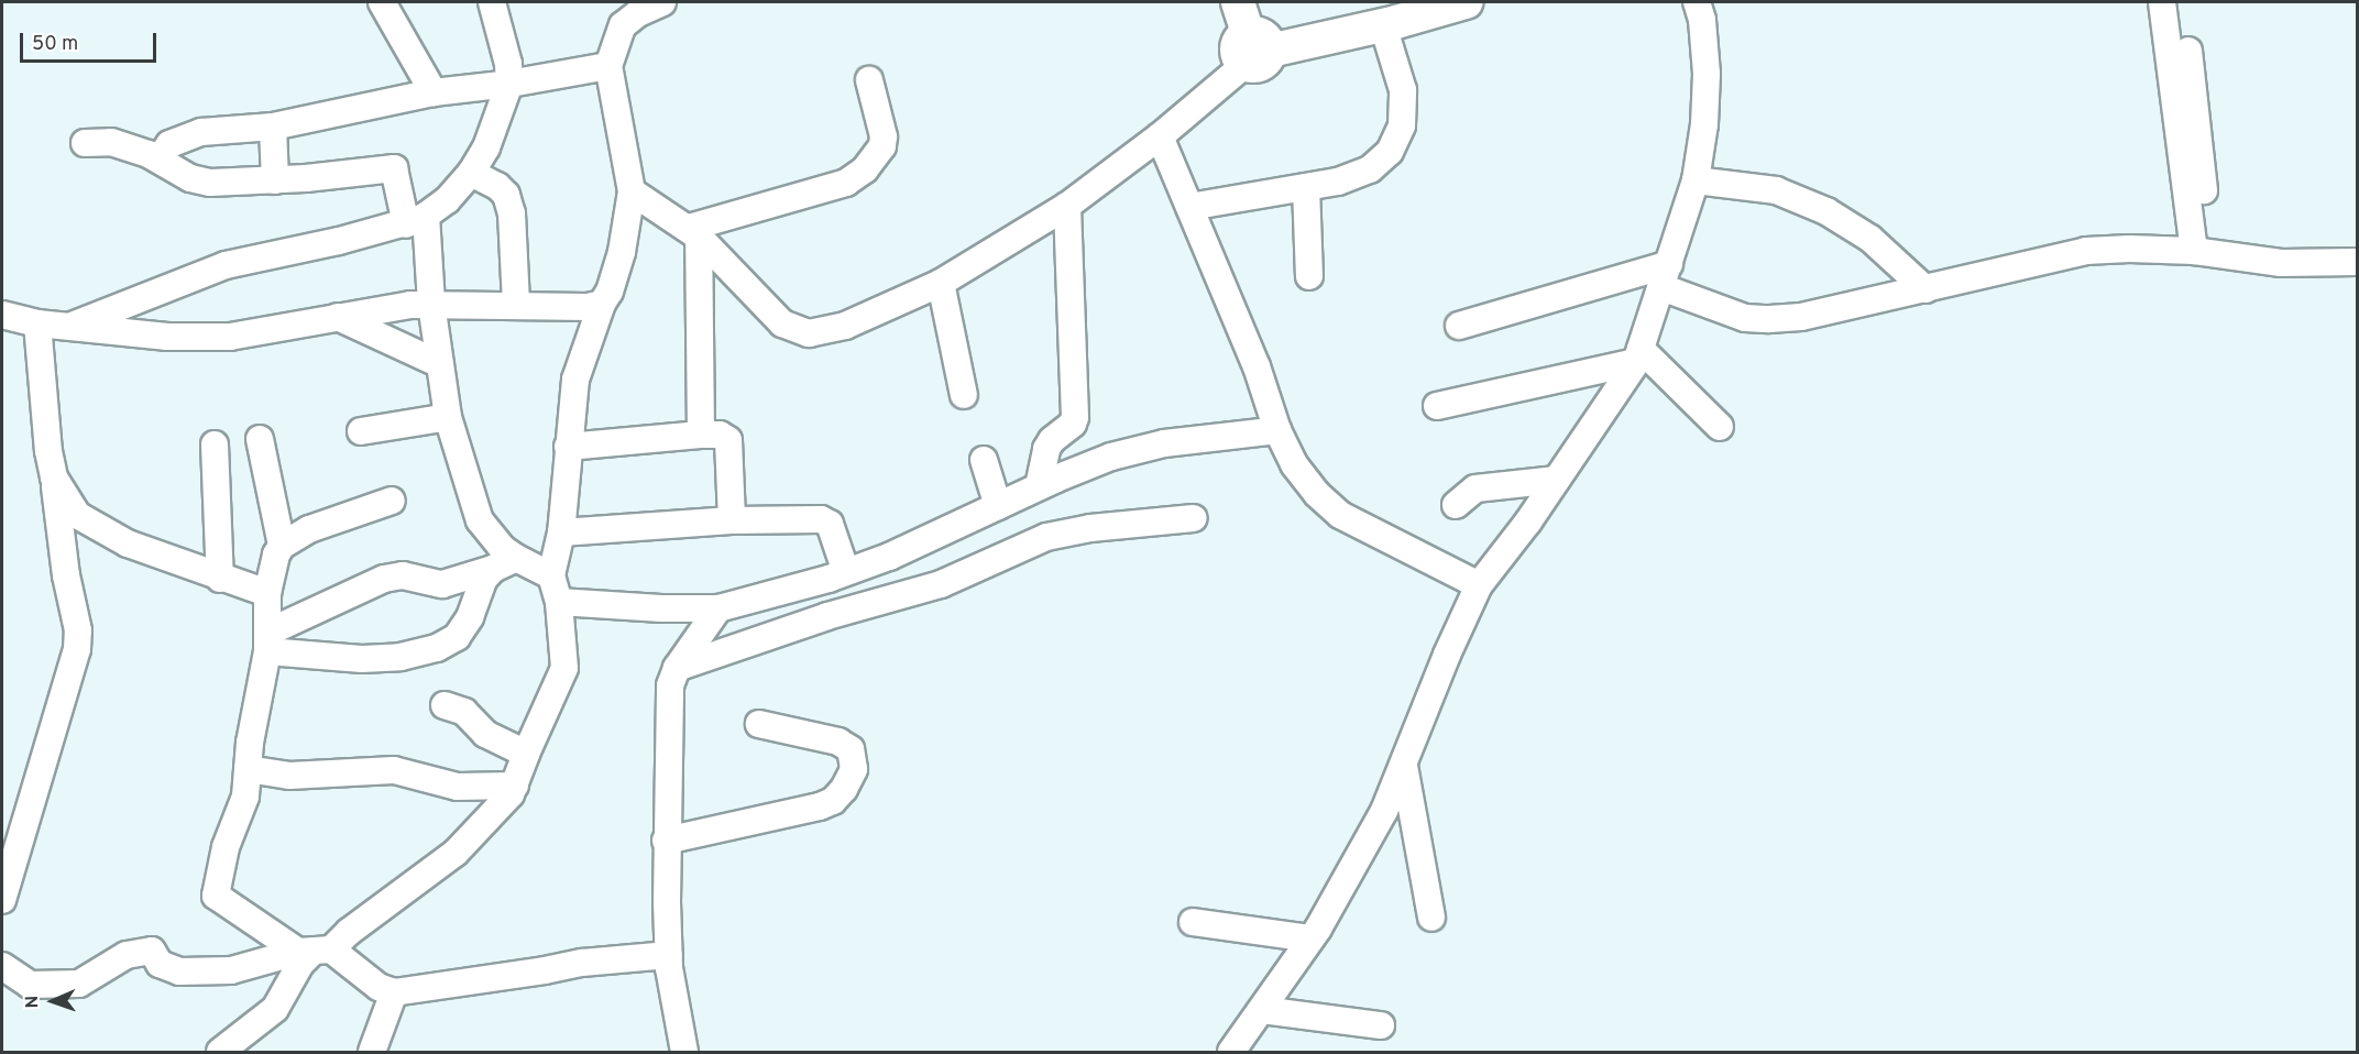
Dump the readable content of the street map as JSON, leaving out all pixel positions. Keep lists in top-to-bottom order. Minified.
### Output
{"scale_bar":"50 m","north":"left"}
